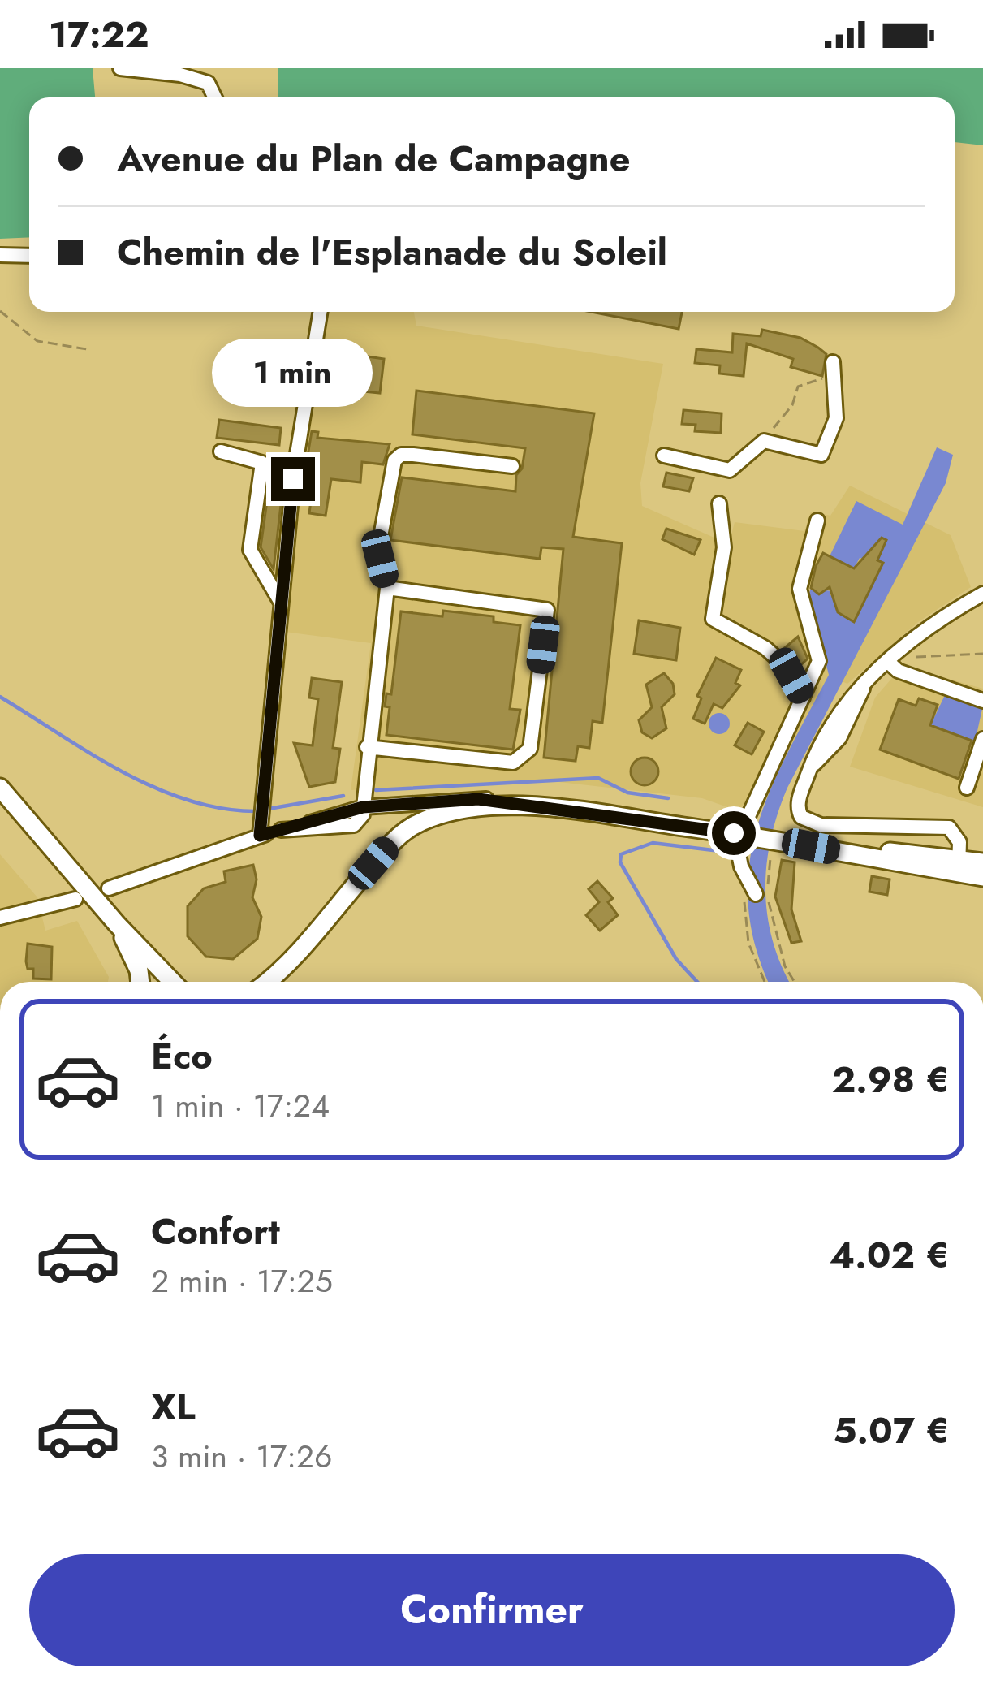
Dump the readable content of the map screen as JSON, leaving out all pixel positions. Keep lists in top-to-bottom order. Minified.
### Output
{"page":{"status":"17:22","banner":["Avenue du Plan de Campagne","Chemin de l'Esplanade du Soleil"],"bubble":"1 min","list":[{"name":"Éco","note":"1 min · 17:24","value":"2.98 €"},{"name":"Confort","note":"2 min · 17:25","value":"4.02 €"},{"name":"XL","note":"3 min · 17:26","value":"5.07 €"}],"buttons":"Confirmer"}}
